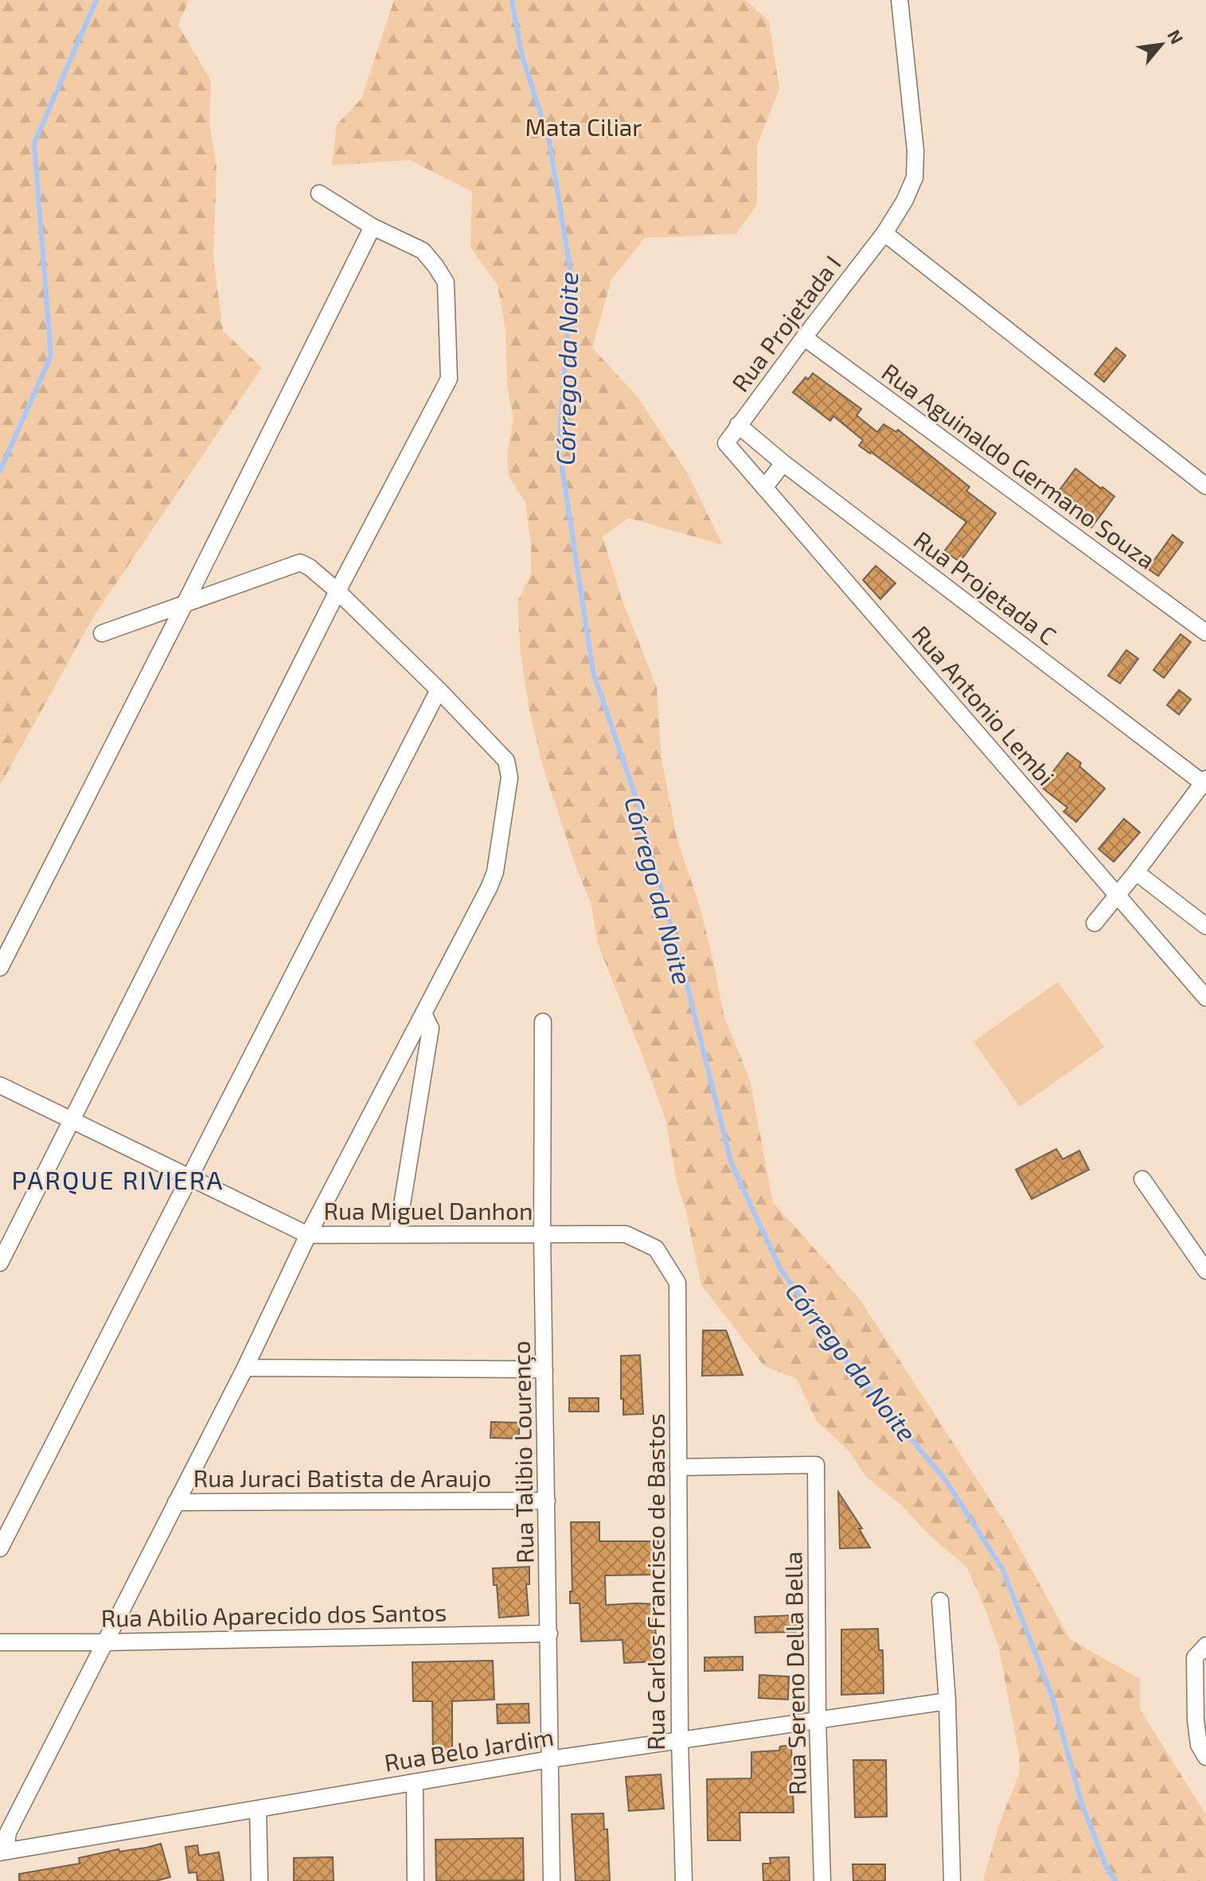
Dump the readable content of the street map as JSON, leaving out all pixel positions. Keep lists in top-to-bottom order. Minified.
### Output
{"streets":{"street":["Rua Projetada I","Rua Aguinaldo Germano Souza","Rua Projetada C","Rua Antonio Lembi","Rua Miguel Danhon","Rua Talibio Lourenço","Rua Juraci Batista de Araujo","Rua Carlos Francisco de Bastos","Rua Abilio Aparecido dos Santos","Rua Sereno Della Bella","Rua Belo Jardim"]},"crossings":[["Rua Projetada I","Rua Aguinaldo Germano Souza"],["Rua Projetada I","Rua Projetada C"],["Rua Projetada I","Rua Antonio Lembi"],["Rua Miguel Danhon","Rua Talibio Lourenço"],["Rua Miguel Danhon","Rua Carlos Francisco de Bastos"],["Rua Talibio Lourenço","Rua Juraci Batista de Araujo"],["Rua Talibio Lourenço","Rua Abilio Aparecido dos Santos"],["Rua Talibio Lourenço","Rua Belo Jardim"],["Rua Carlos Francisco de Bastos","Rua Sereno Della Bella"],["Rua Carlos Francisco de Bastos","Rua Belo Jardim"],["Rua Sereno Della Bella","Rua Belo Jardim"]],"districts":["PARQUE RIVIERA"],"water":["Córrego da Noite"],"parks":["Mata Ciliar"],"north":"top right"}
